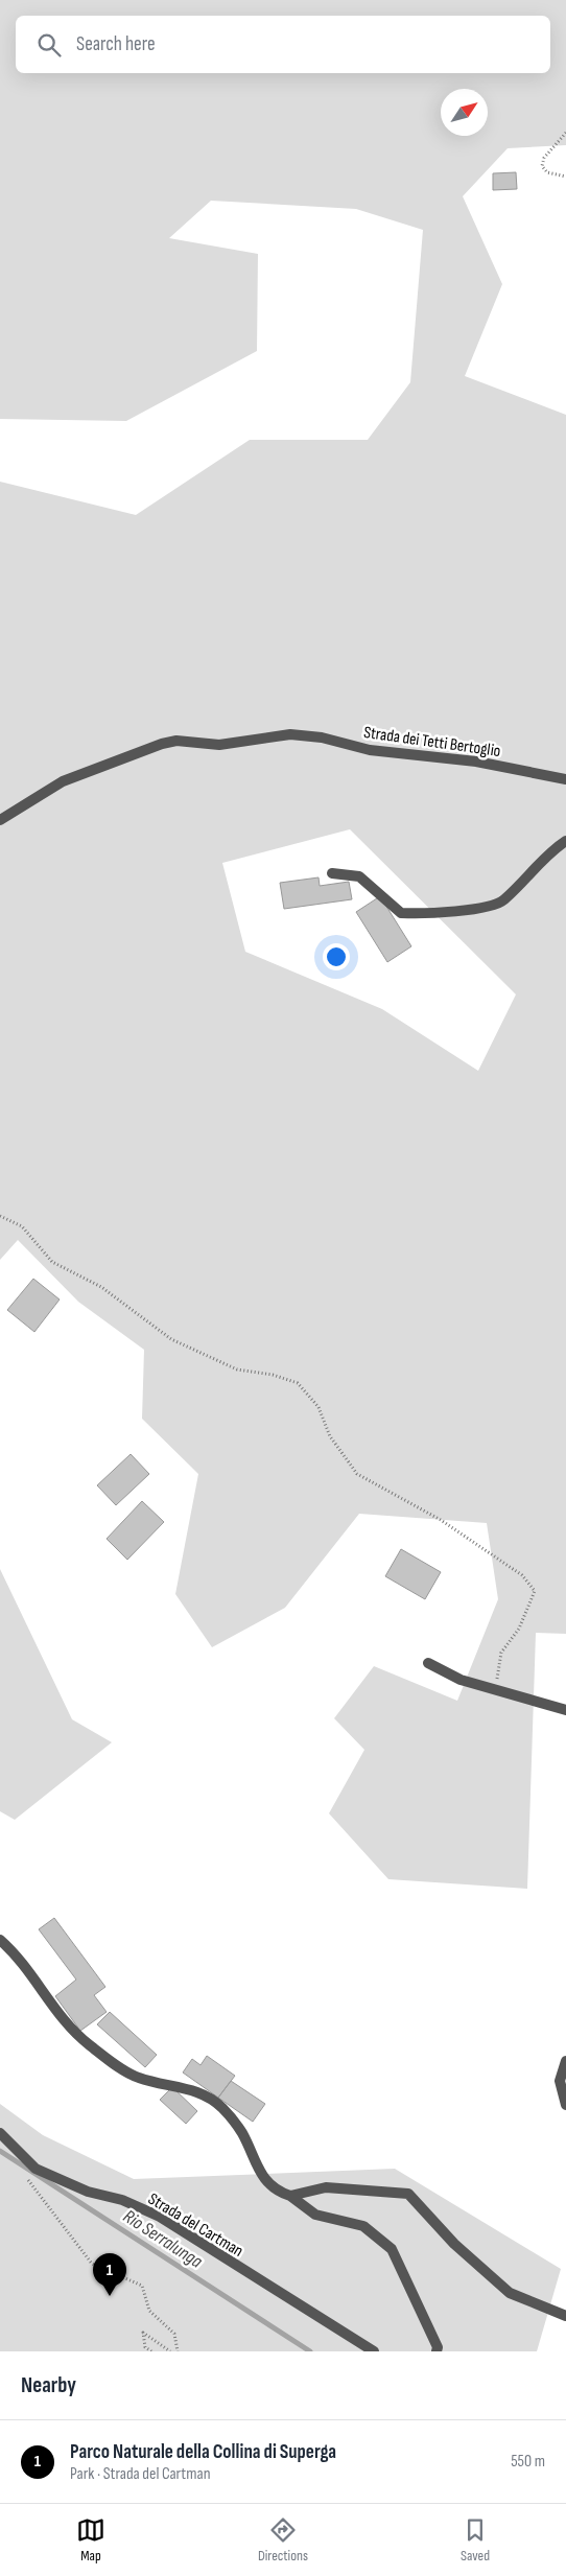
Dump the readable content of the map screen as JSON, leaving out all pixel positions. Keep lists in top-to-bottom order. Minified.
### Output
{"streets":{"street":["Strada dei Tetti Bertoglio","Strada del Cartman"]},"water":["Rio Serralunga"],"north":"top right","page":{"search":"Search here","pins":"1","heading":"Nearby","list":[{"mark":"1","name":"Parco Naturale della Collina di Superga","note":"Park · Strada del Cartman","value":"550 m"}],"nav":["Map","Directions","Saved"]}}
